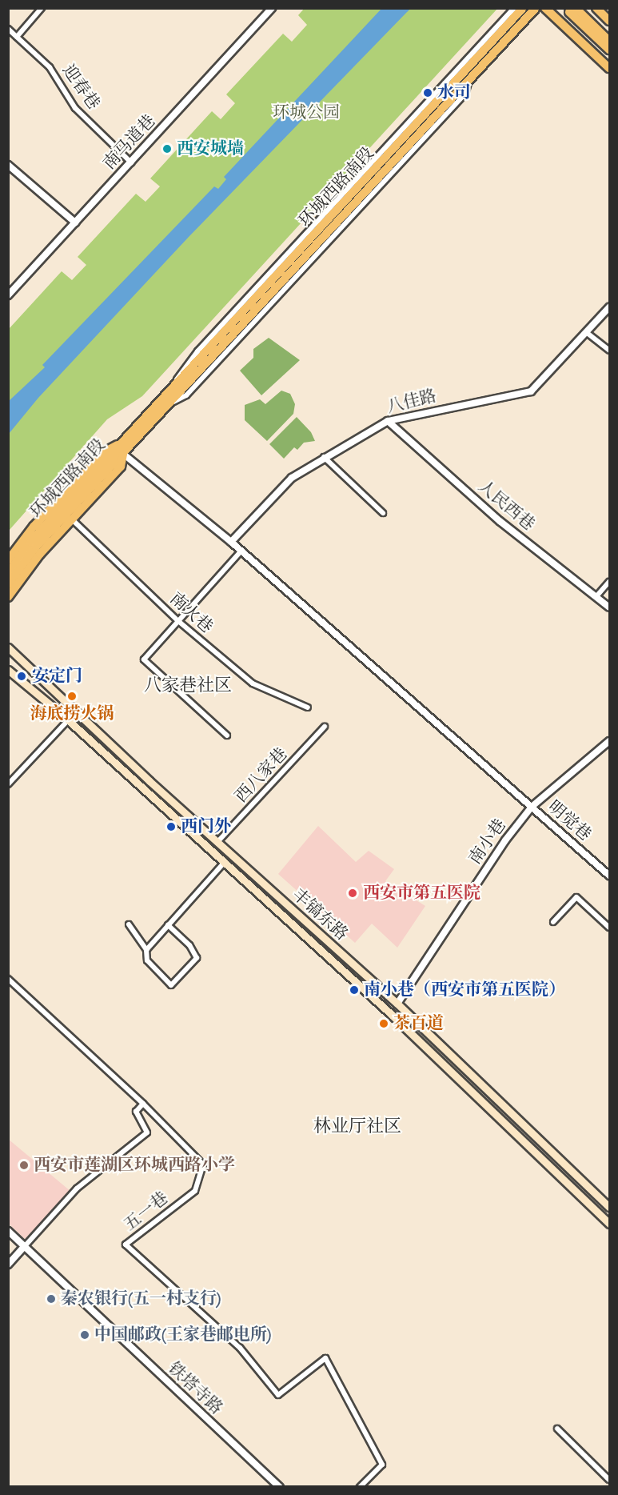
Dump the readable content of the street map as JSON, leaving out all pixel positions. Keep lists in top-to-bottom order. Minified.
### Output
{"streets":{"main road":["环城西路南段","丰镐东路"],"street":["迎春巷","南马道巷","八佳路","人民西巷","南火巷","西八家巷","明觉巷","南小巷","五一巷","铁塔寺路"]},"crossings":[["迎春巷","南马道巷"],["八佳路","人民西巷"],["西八家巷","丰镐东路"],["明觉巷","南小巷"],["南小巷","丰镐东路"]],"districts":["八家巷社区","林业厅社区"],"parks":["环城公园"],"places":["水司","西安城墙","安定门","海底捞火锅","西门外","西安市第五医院","南小巷（西安市第五医院）","茶百道","西安市莲湖区环城西路小学","秦农银行(五一村支行)","中国邮政(王家巷邮电所)"]}
